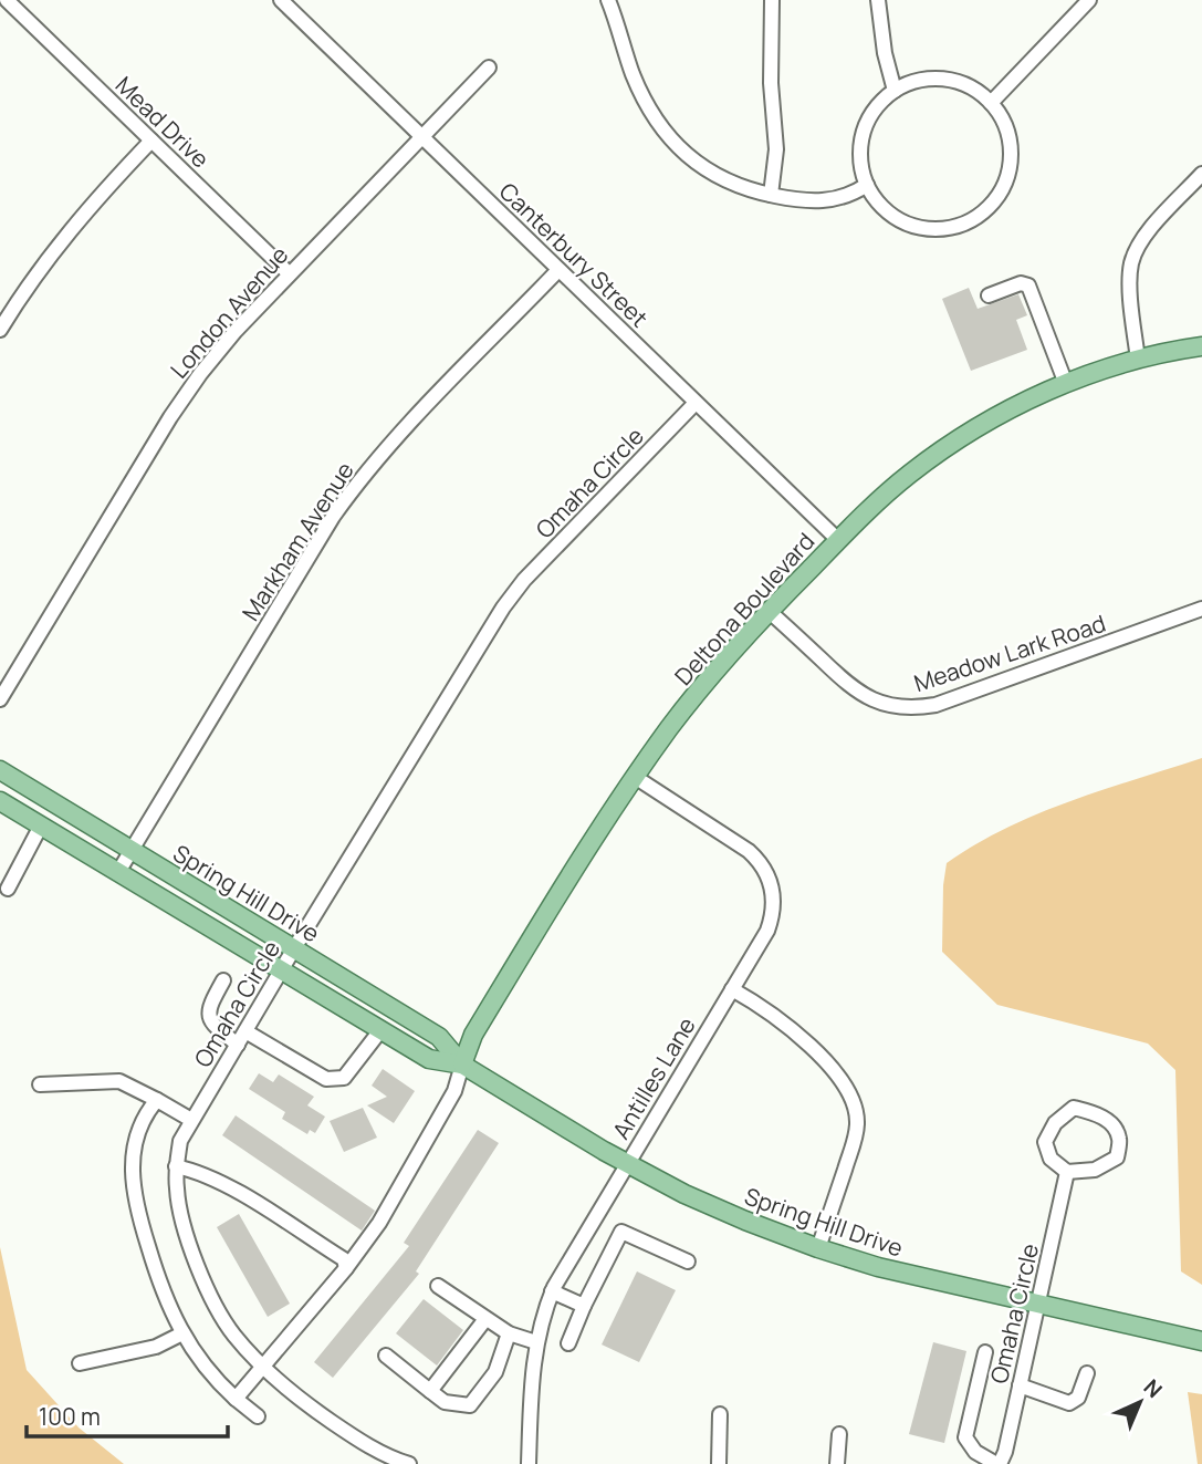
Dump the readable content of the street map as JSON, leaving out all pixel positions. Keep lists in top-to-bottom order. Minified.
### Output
{"streets":{"main road":["Deltona Boulevard","Spring Hill Drive"],"street":["Mead Drive","Canterbury Street","London Avenue","Omaha Circle","Markham Avenue","Meadow Lark Road","Antilles Lane"]},"crossings":[["Mead Drive","London Avenue"],["Canterbury Street","London Avenue"],["Canterbury Street","Omaha Circle"],["Canterbury Street","Markham Avenue"],["Canterbury Street","Deltona Boulevard"],["Omaha Circle","Spring Hill Drive"],["Markham Avenue","Spring Hill Drive"],["Deltona Boulevard","Meadow Lark Road"],["Deltona Boulevard","Spring Hill Drive"],["Deltona Boulevard","Antilles Lane"],["Spring Hill Drive","Antilles Lane"]],"scale_bar":"100 m","north":"top right"}
